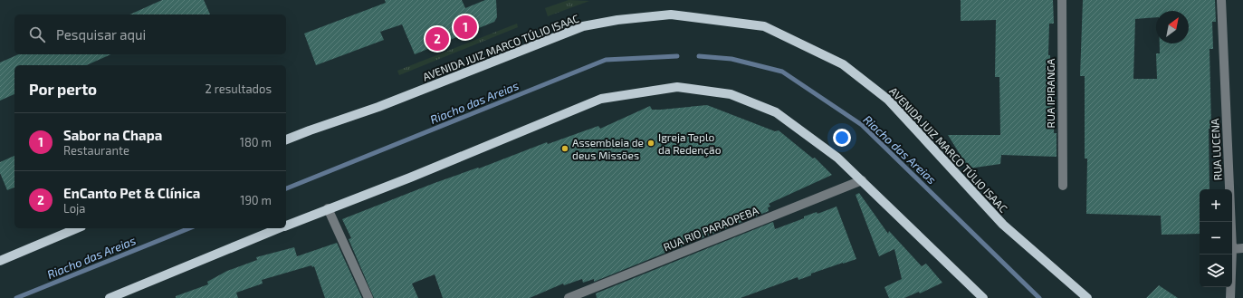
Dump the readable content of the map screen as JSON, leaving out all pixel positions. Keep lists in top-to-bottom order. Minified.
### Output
{"streets":{"main road":["AVENIDA JUIZ MARCO TÚLIO ISAAC"],"street":["RUA IPIRANGA","RUA LUCENA","RUA RIO PARAOPEBA"]},"water":["Riacho das Areias"],"places":["Igreja Teplo da Redenção","Assembleia de deus Missões"],"north":"top right","page":{"pins":["1","2"],"search":"Pesquisar aqui","heading":["Por perto","2 resultados"],"list":[{"mark":"1","name":"Sabor na Chapa","note":"Restaurante","value":"180 m"},{"mark":"2","name":"EnCanto Pet & Clínica","note":"Loja","value":"190 m"}],"map_buttons":["+","−"]}}
